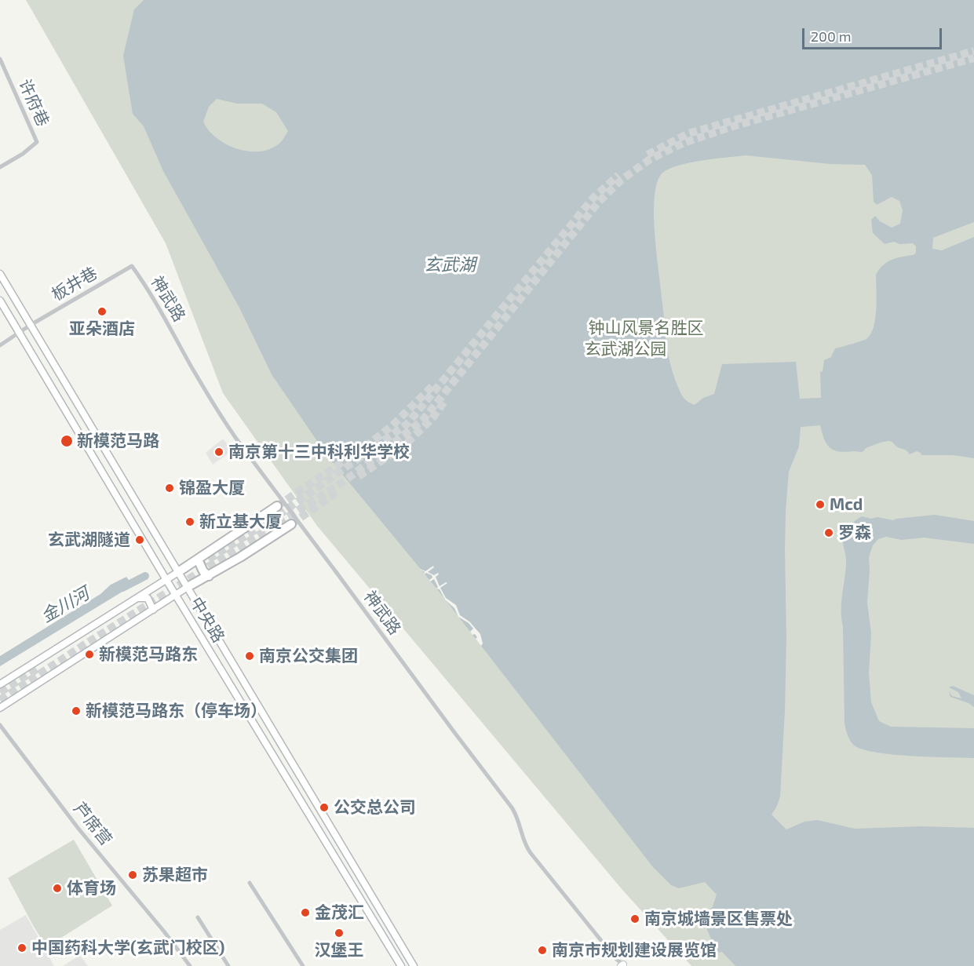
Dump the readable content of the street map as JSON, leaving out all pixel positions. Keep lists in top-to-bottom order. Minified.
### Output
{"streets":{"main road":["中央路"],"street":["许府巷","板井巷","神武路","芦席营"]},"crossings":[["板井巷","神武路"],["板井巷","中央路"]],"water":["玄武湖","金川河"],"parks":["钟山风景名胜区","玄武湖公园"],"places":["亚朵酒店","新模范马路","南京第十三中科利华学校","锦盈大厦","Mcd","新立基大厦","罗森","玄武湖隧道","新模范马路东","南京公交集团","新模范马路东（停车场）","公交总公司","苏果超市","体育场","金茂汇","南京城墙景区售票处","汉堡王","中国药科大学(玄武门校区)","南京市规划建设展览馆"],"scale_bar":"200 m"}
